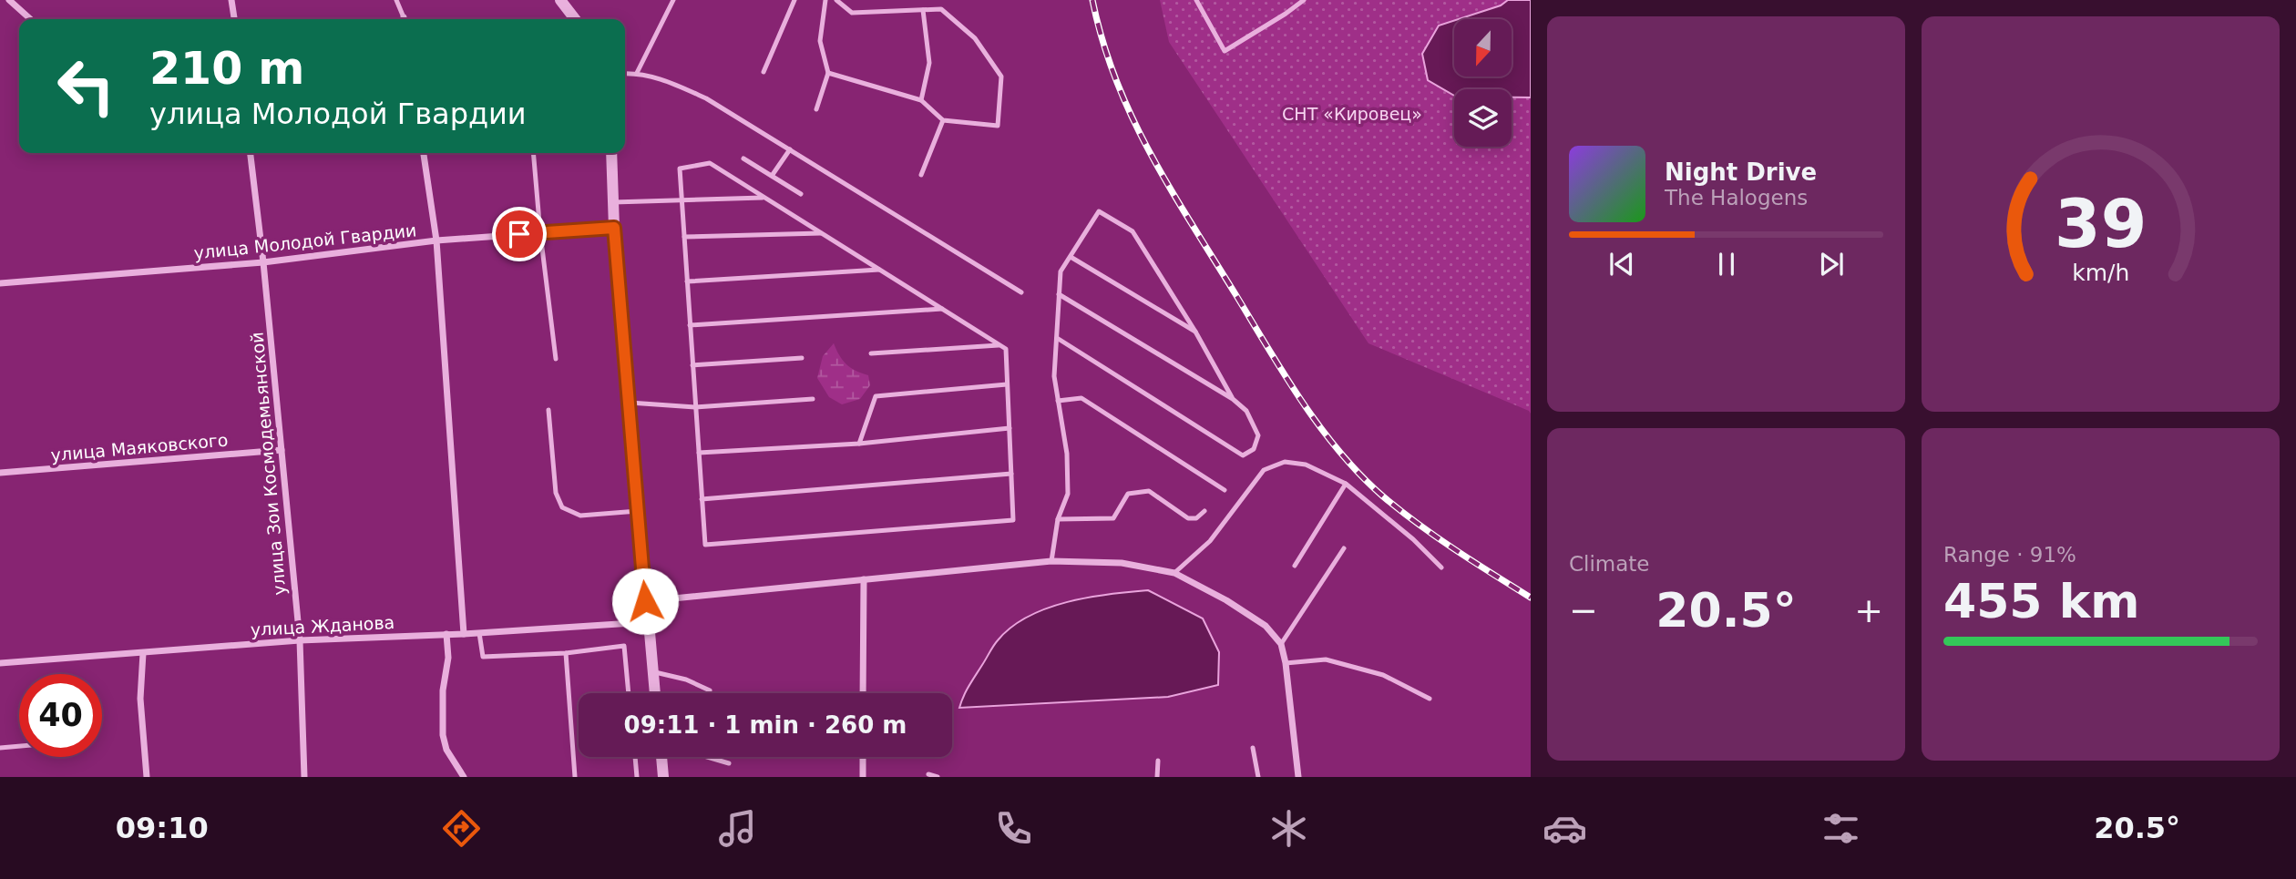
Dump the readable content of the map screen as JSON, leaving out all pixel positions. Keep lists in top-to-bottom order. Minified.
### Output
{"streets":{"street":["улица Молодой Гвардии","улица Маяковского","улица Зои Космодемьянской","улица Жданова"]},"crossings":[["улица Молодой Гвардии","улица Зои Космодемьянской"],["улица Маяковского","улица Зои Космодемьянской"],["улица Зои Космодемьянской","улица Жданова"]],"parks":["СНТ «Кировец»"],"north":"bottom","page":{"turn":["210 m","улица Молодой Гвардии"],"song":["Night Drive","The Halogens"],"tile":["Climate",["Range · 91%","455 km"]],"heat":["−","20.5°","+"],"limit":"40","trip":"09:11 · 1 min · 260 m","tabs":["09:10","20.5°"],"gauge":["39","km/h"]}}
